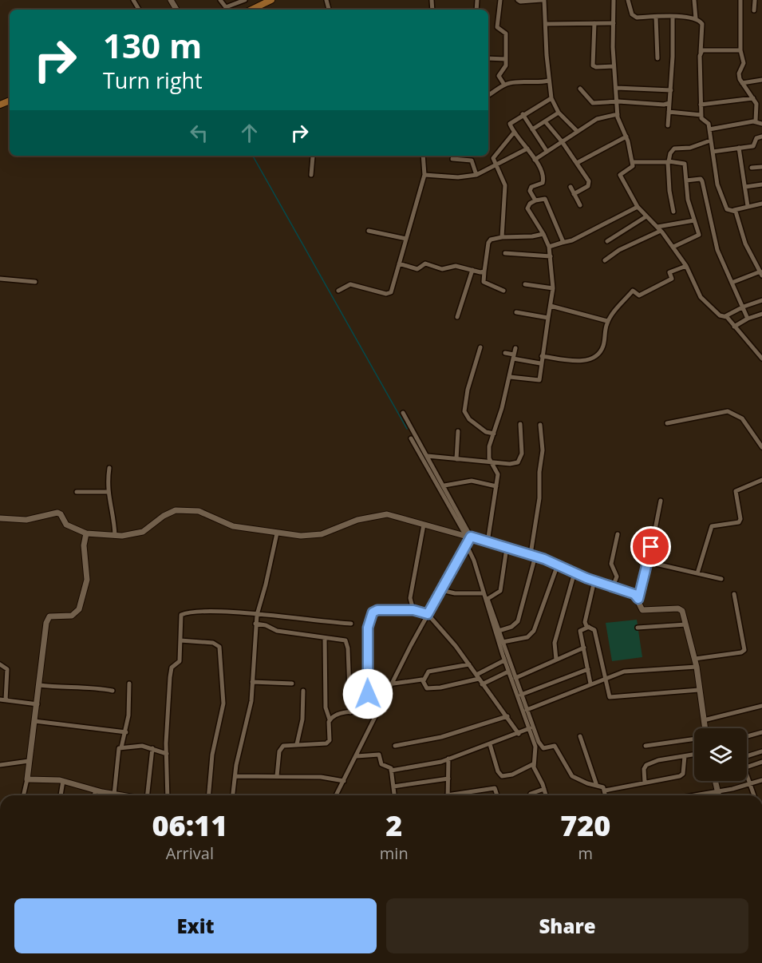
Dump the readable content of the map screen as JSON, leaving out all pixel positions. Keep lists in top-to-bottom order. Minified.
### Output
{"page":{"turn":["130 m","Turn right"],"eta":["06:11","Arrival","2","min","720","m"],"buttons":["Exit","Share"]}}
